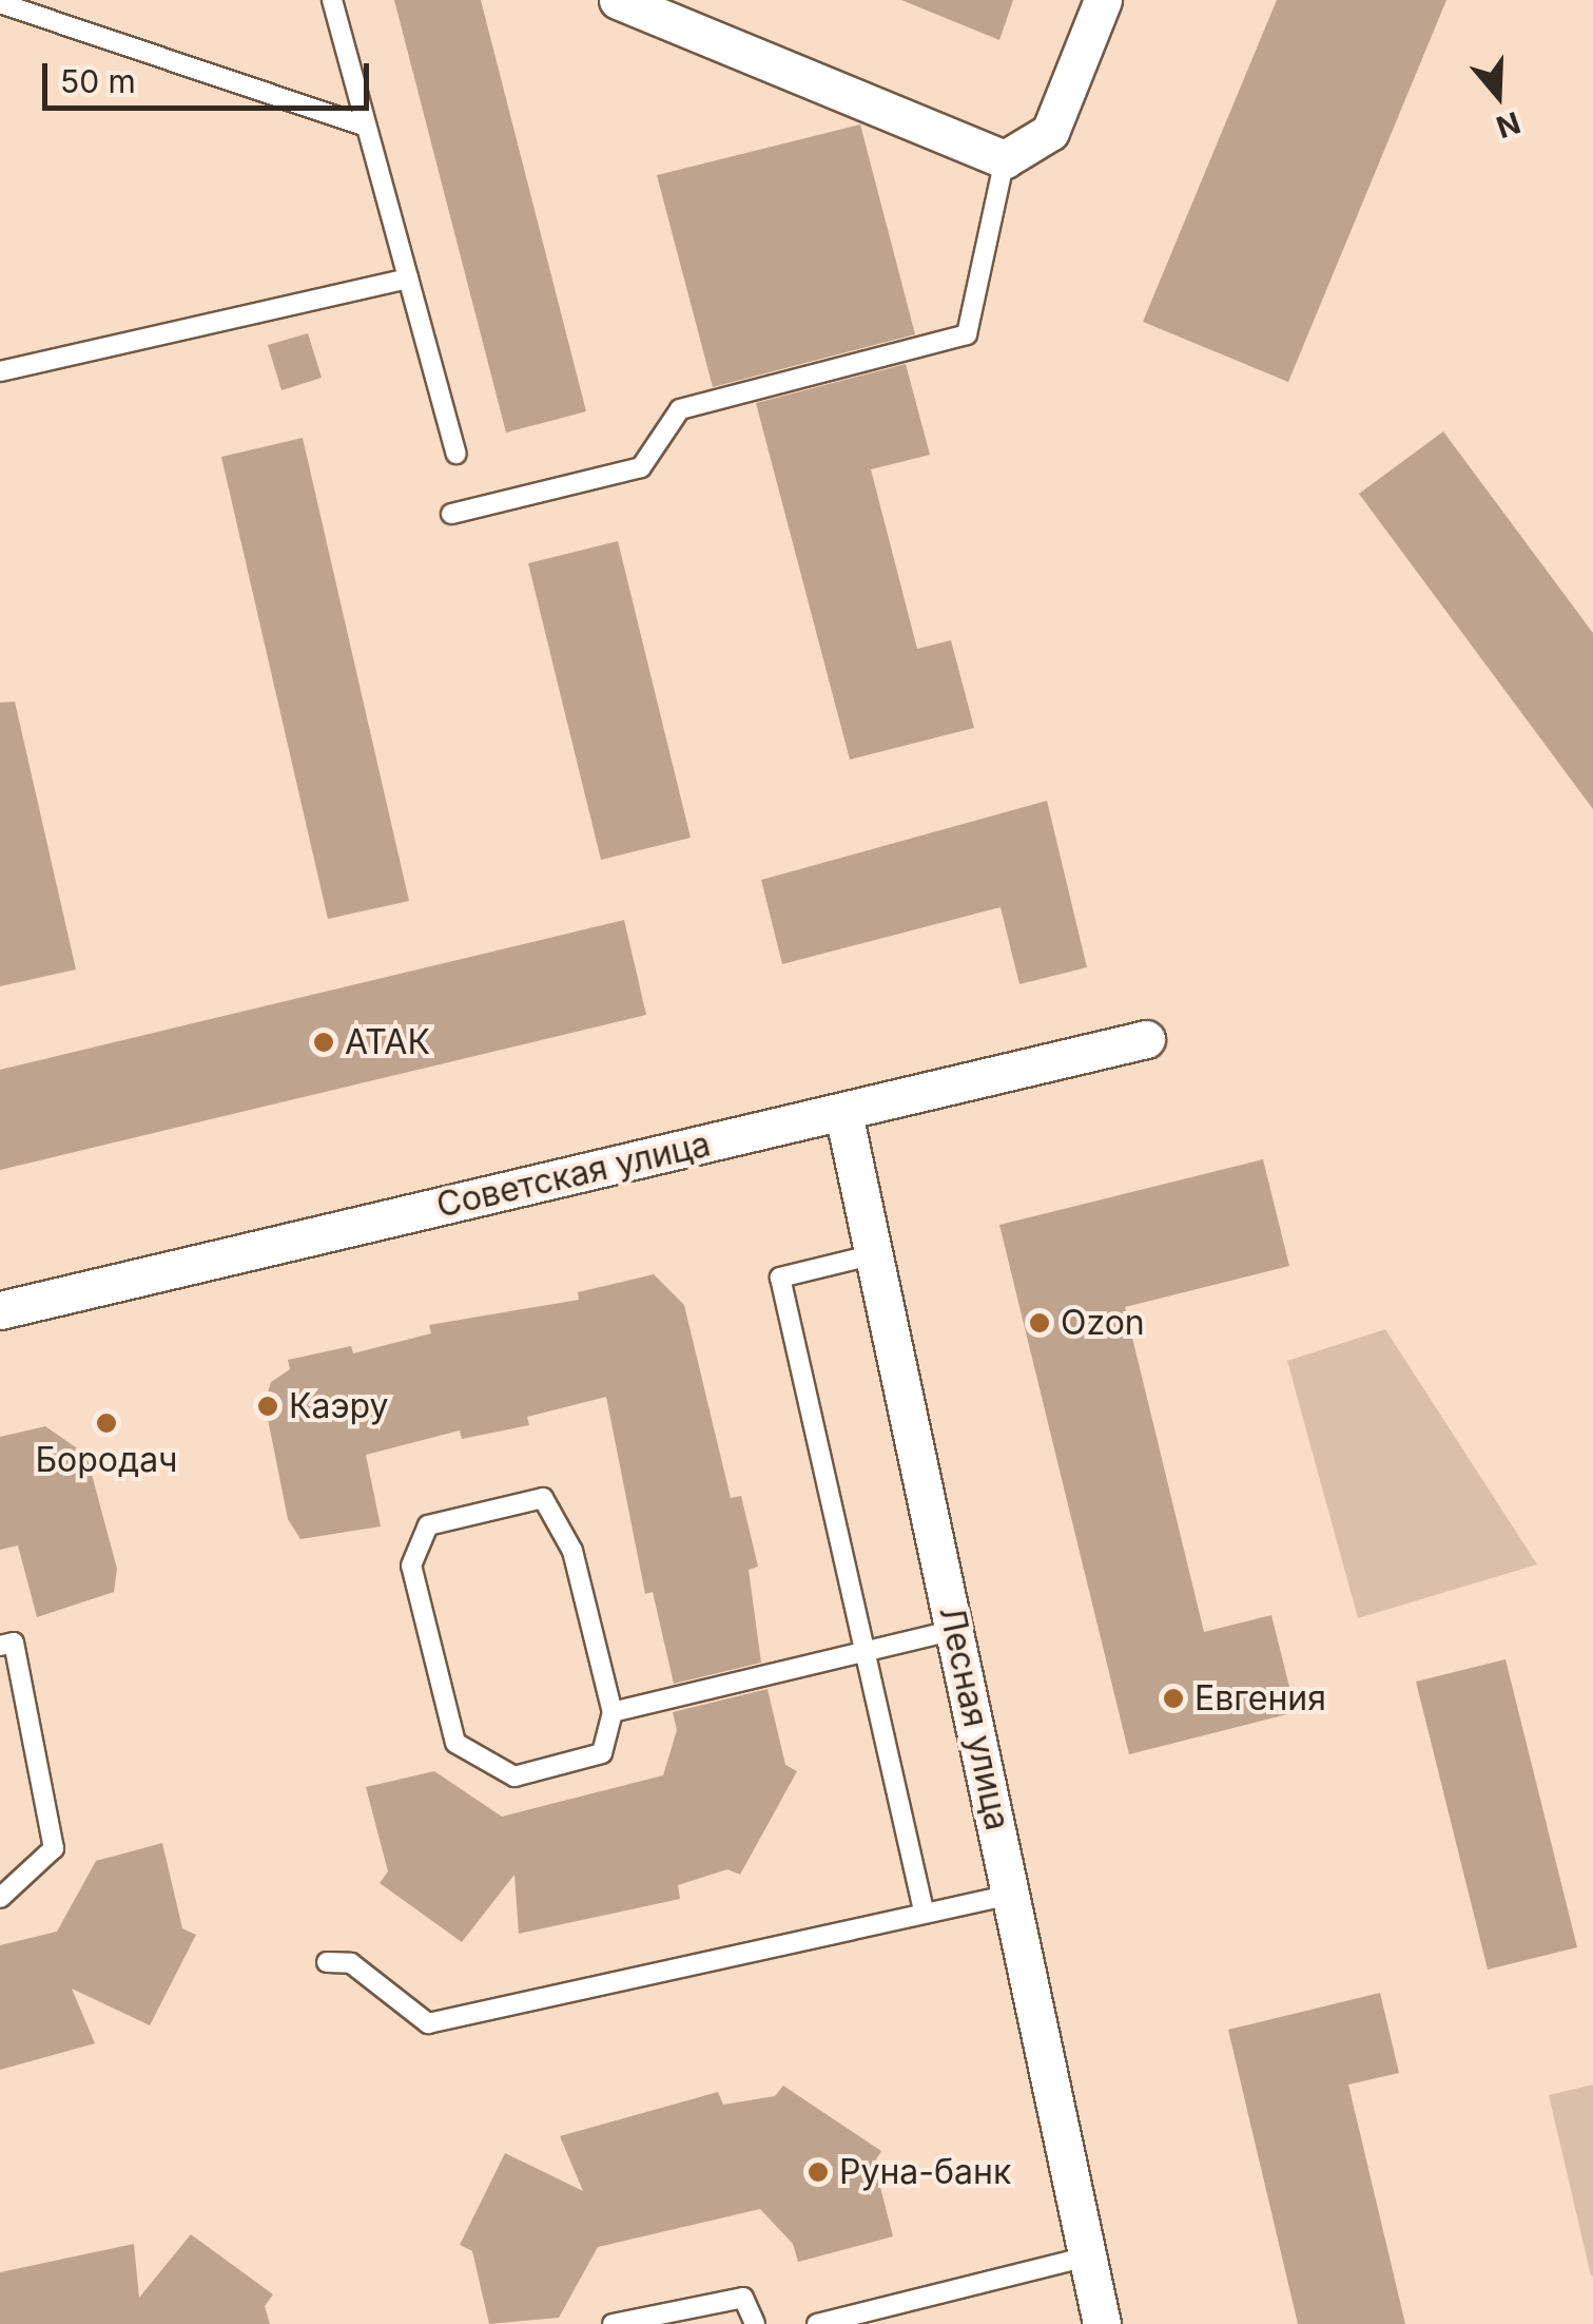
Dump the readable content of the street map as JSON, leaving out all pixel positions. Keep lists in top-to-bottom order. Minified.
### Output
{"streets":{"street":["Советская улица","Лесная улица"]},"crossings":[["Советская улица","Лесная улица"]],"places":["АТАК","Ozon","Каэру","Бородач","Евгения","Руна-банк"],"scale_bar":"50 m","north":"bottom"}
